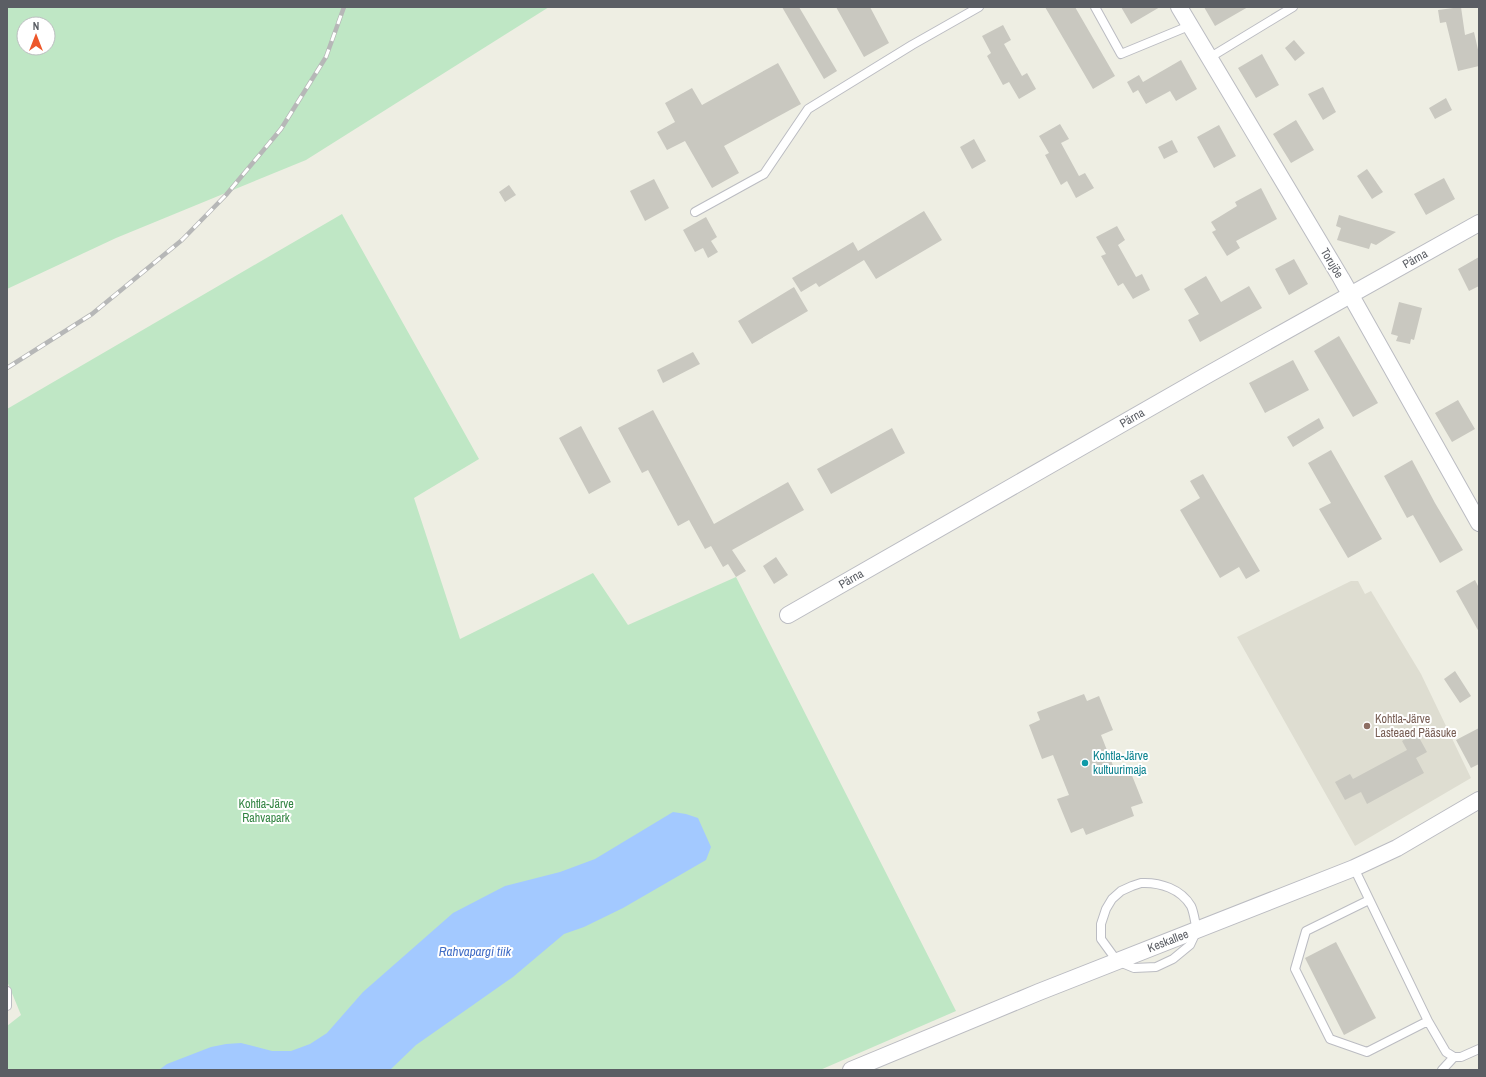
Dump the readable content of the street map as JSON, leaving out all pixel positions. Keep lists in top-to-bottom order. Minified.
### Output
{"streets":{"street":["Pärna","Torujõe","Keskallee"]},"crossings":[["Pärna","Torujõe"]],"water":["Rahvapargi tiik"],"parks":["Kohtla-Järve Rahvapark"],"places":["Kohtla-Järve Lasteaed Pääsuke","Kohtla-Järve kultuurimaja"],"north":"top"}
